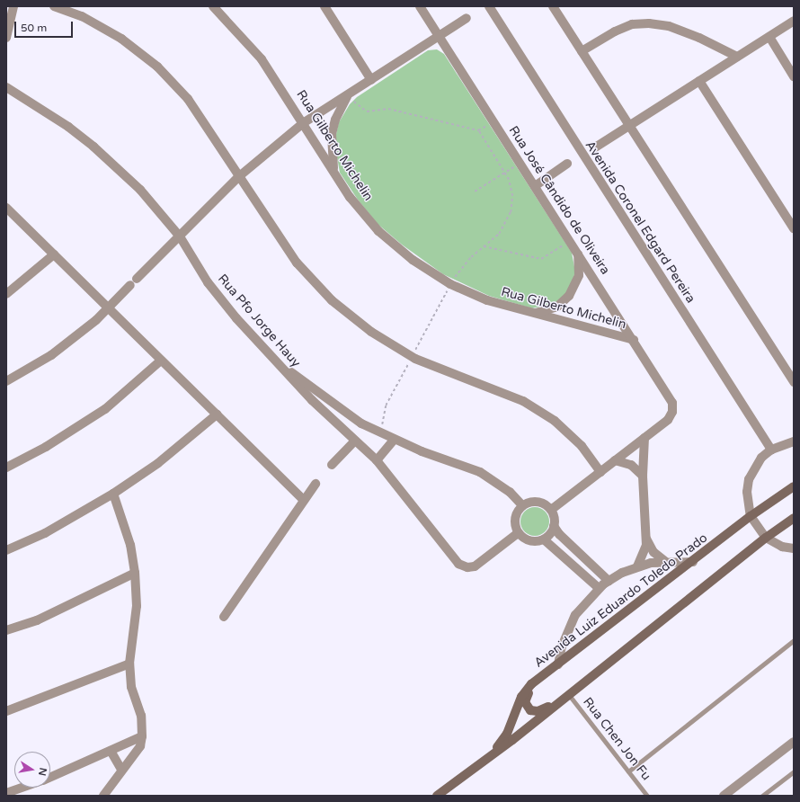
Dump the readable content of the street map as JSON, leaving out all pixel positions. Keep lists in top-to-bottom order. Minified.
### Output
{"streets":{"main road":["Avenida Luiz Eduardo Toledo Prado"],"street":["Rua Gilberto Michelin","Rua José Cândido de Oliveira","Avenida Coronel Edgard Pereira","Rua Pfo Jorge Hauy"],"lane":["Rua Chen Jon Fu"]},"crossings":[["Rua Gilberto Michelin","Rua José Cândido de Oliveira"],["Avenida Luiz Eduardo Toledo Prado","Rua Chen Jon Fu"]],"scale_bar":"50 m","north":"right"}
